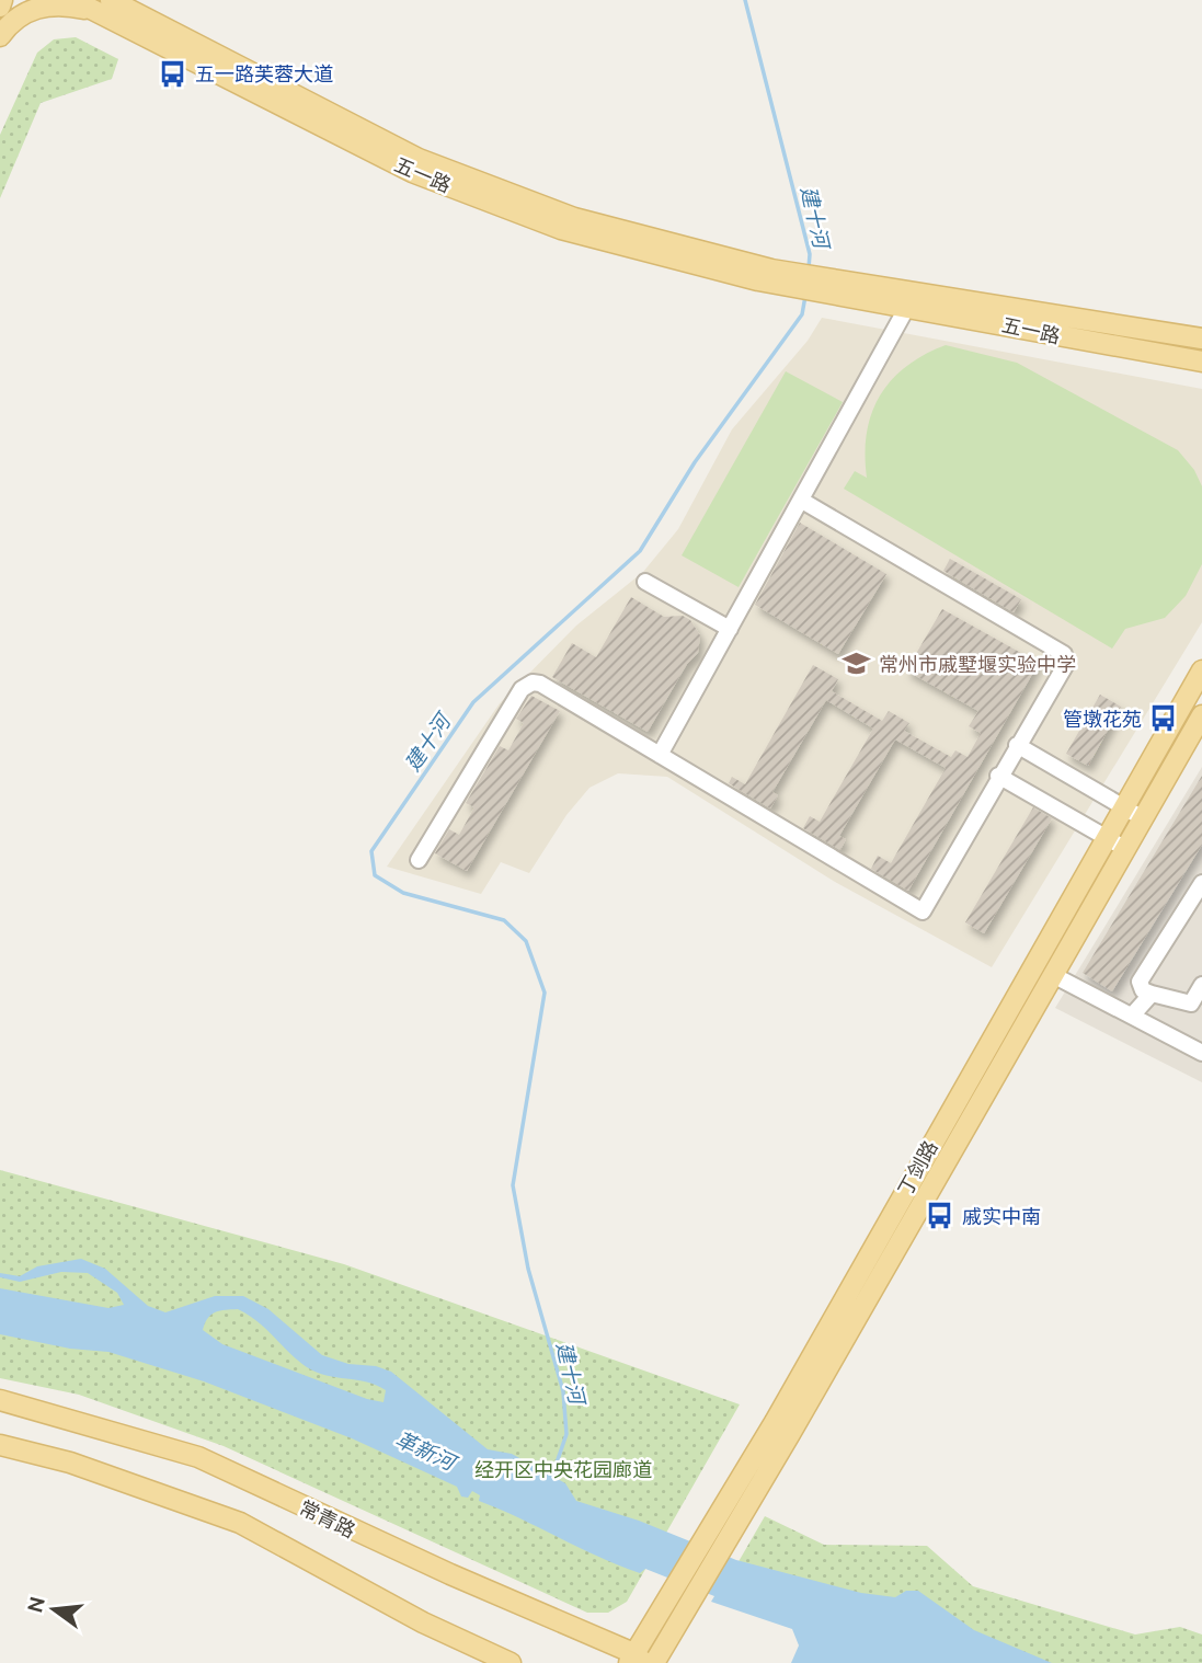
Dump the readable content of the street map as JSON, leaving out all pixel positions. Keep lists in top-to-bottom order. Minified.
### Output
{"streets":{"main road":["五一路","丁剑路","常青路"]},"crossings":[["丁剑路","常青路"]],"water":["建十河","革新河"],"parks":["经开区中央花园廊道"],"places":{"bus stop":["五一路芙蓉大道","管墩花苑","戚实中南"],"school or university":["常州市戚墅堰实验中学"]},"north":"left"}
